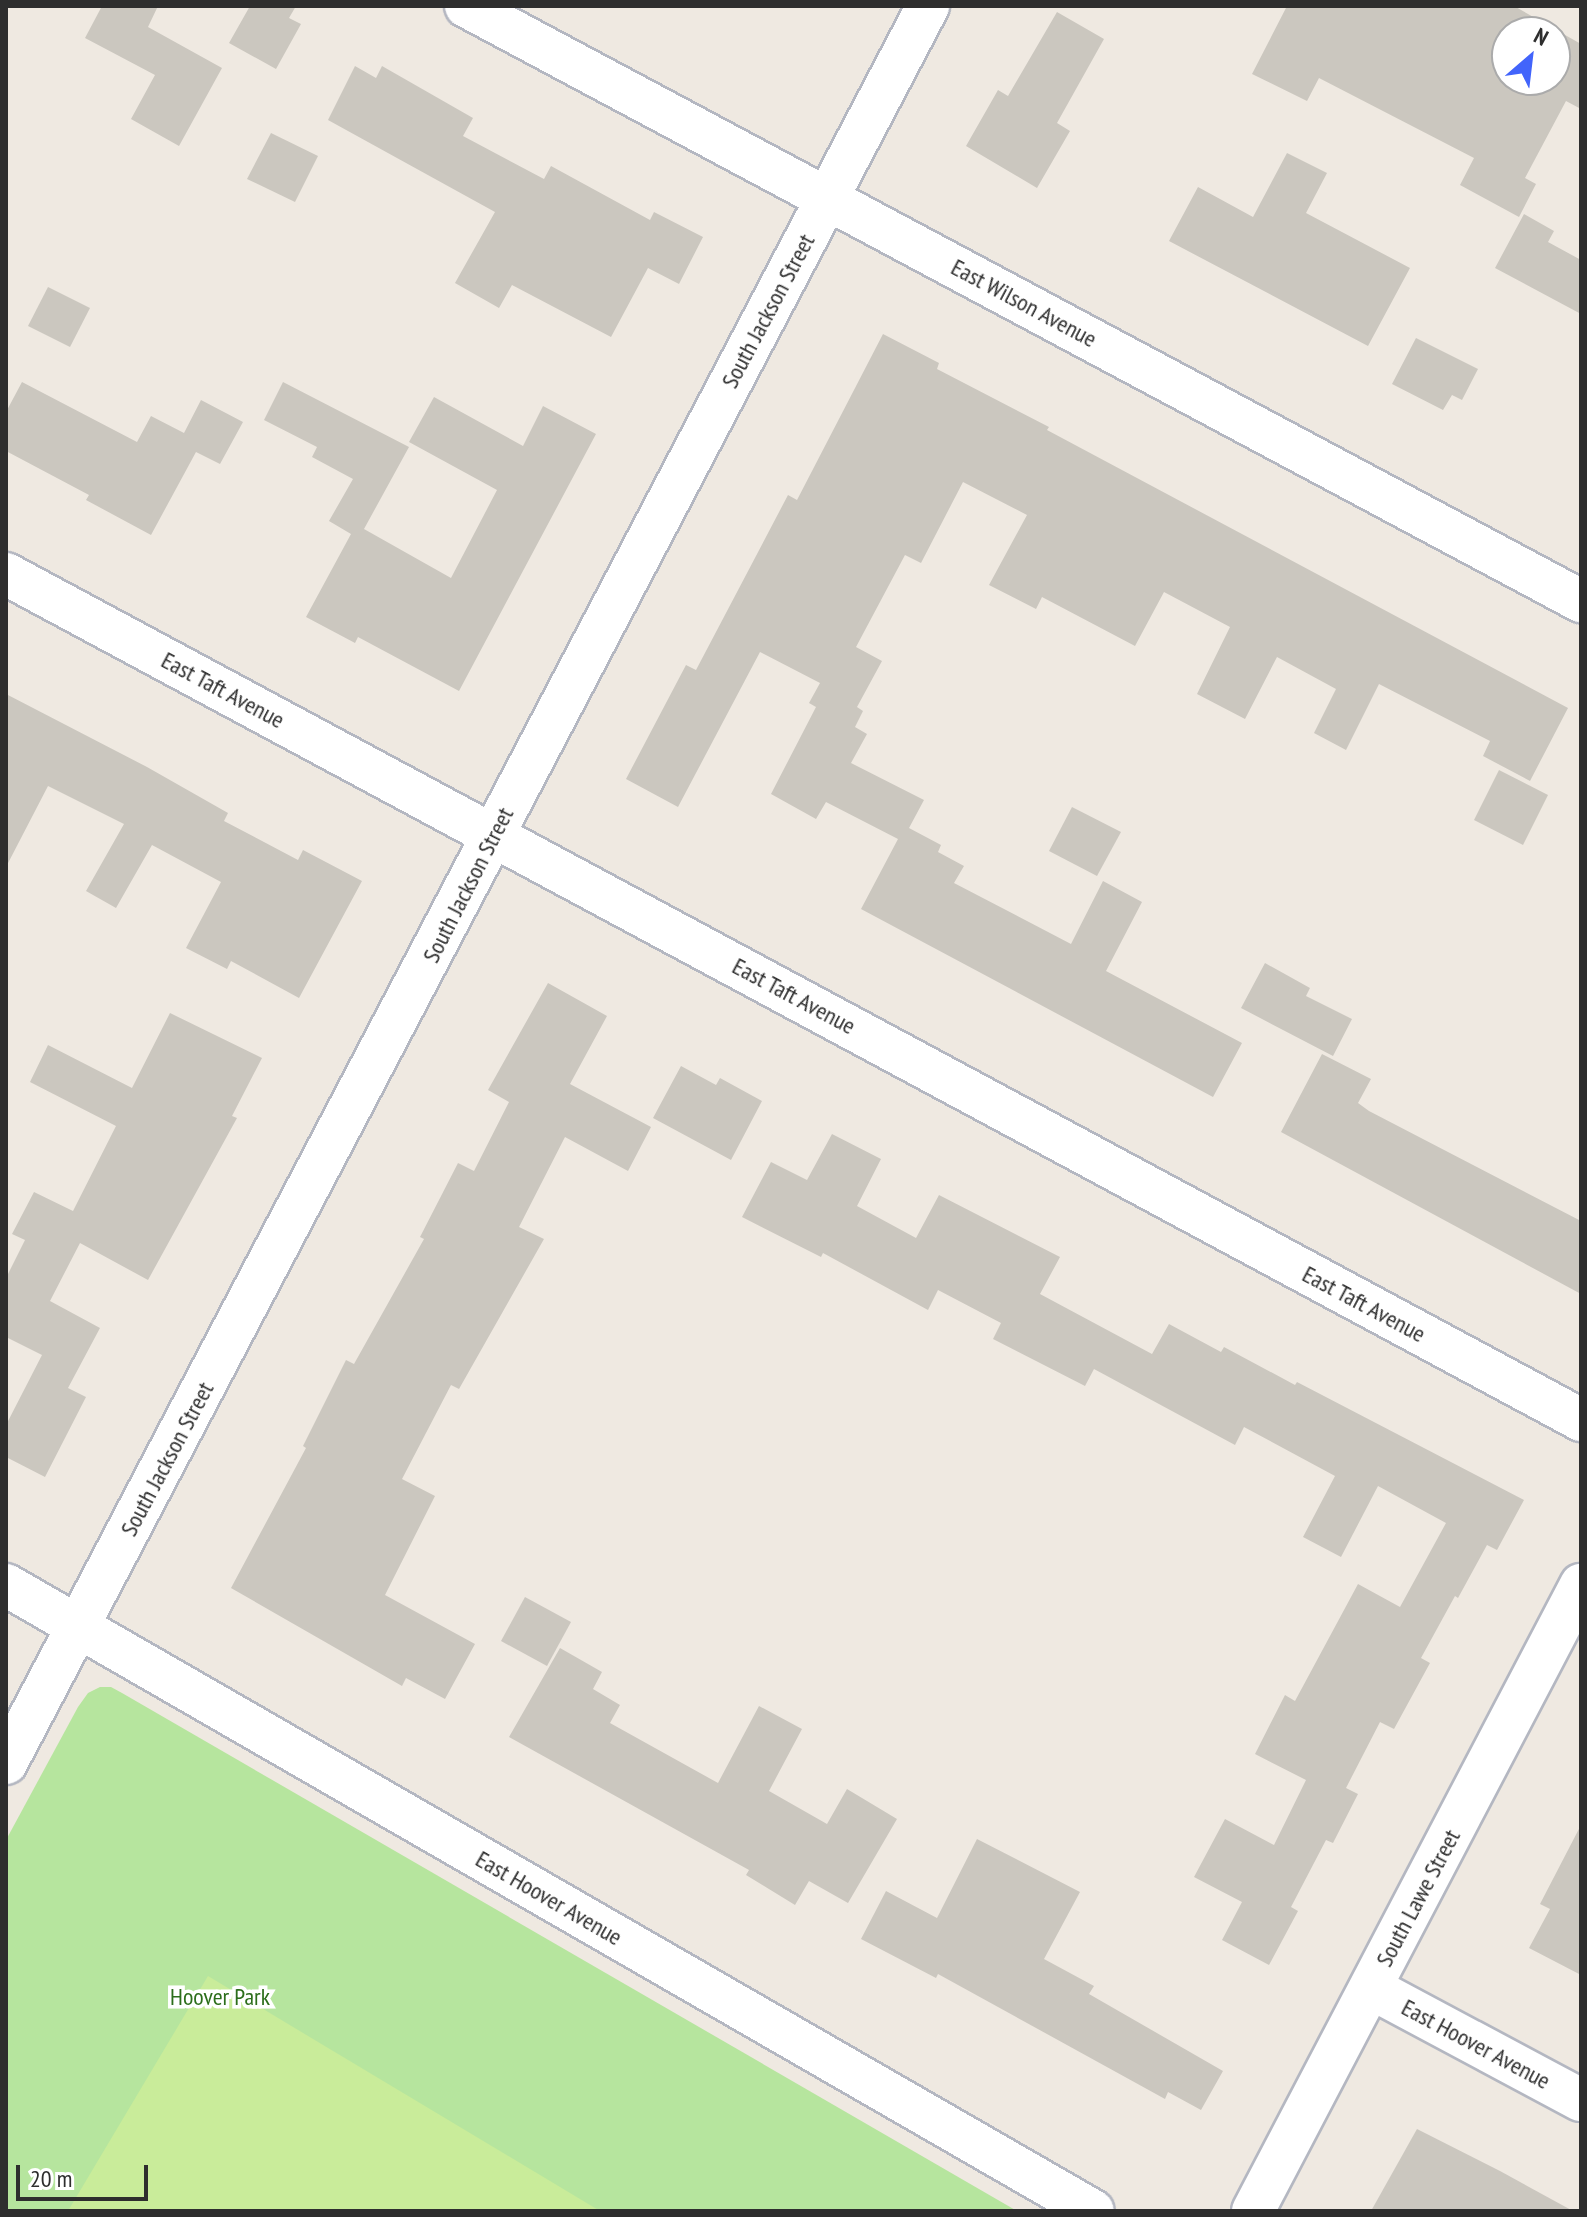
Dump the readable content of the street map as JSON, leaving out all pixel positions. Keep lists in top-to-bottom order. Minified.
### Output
{"streets":{"street":["East Wilson Avenue","South Jackson Street","East Taft Avenue","East Hoover Avenue","South Lawe Street"]},"crossings":[["East Wilson Avenue","South Jackson Street"],["South Jackson Street","East Taft Avenue"],["South Jackson Street","East Hoover Avenue"],["East Hoover Avenue","South Lawe Street"]],"parks":["Hoover Park"],"scale_bar":"20 m","north":"top right"}
